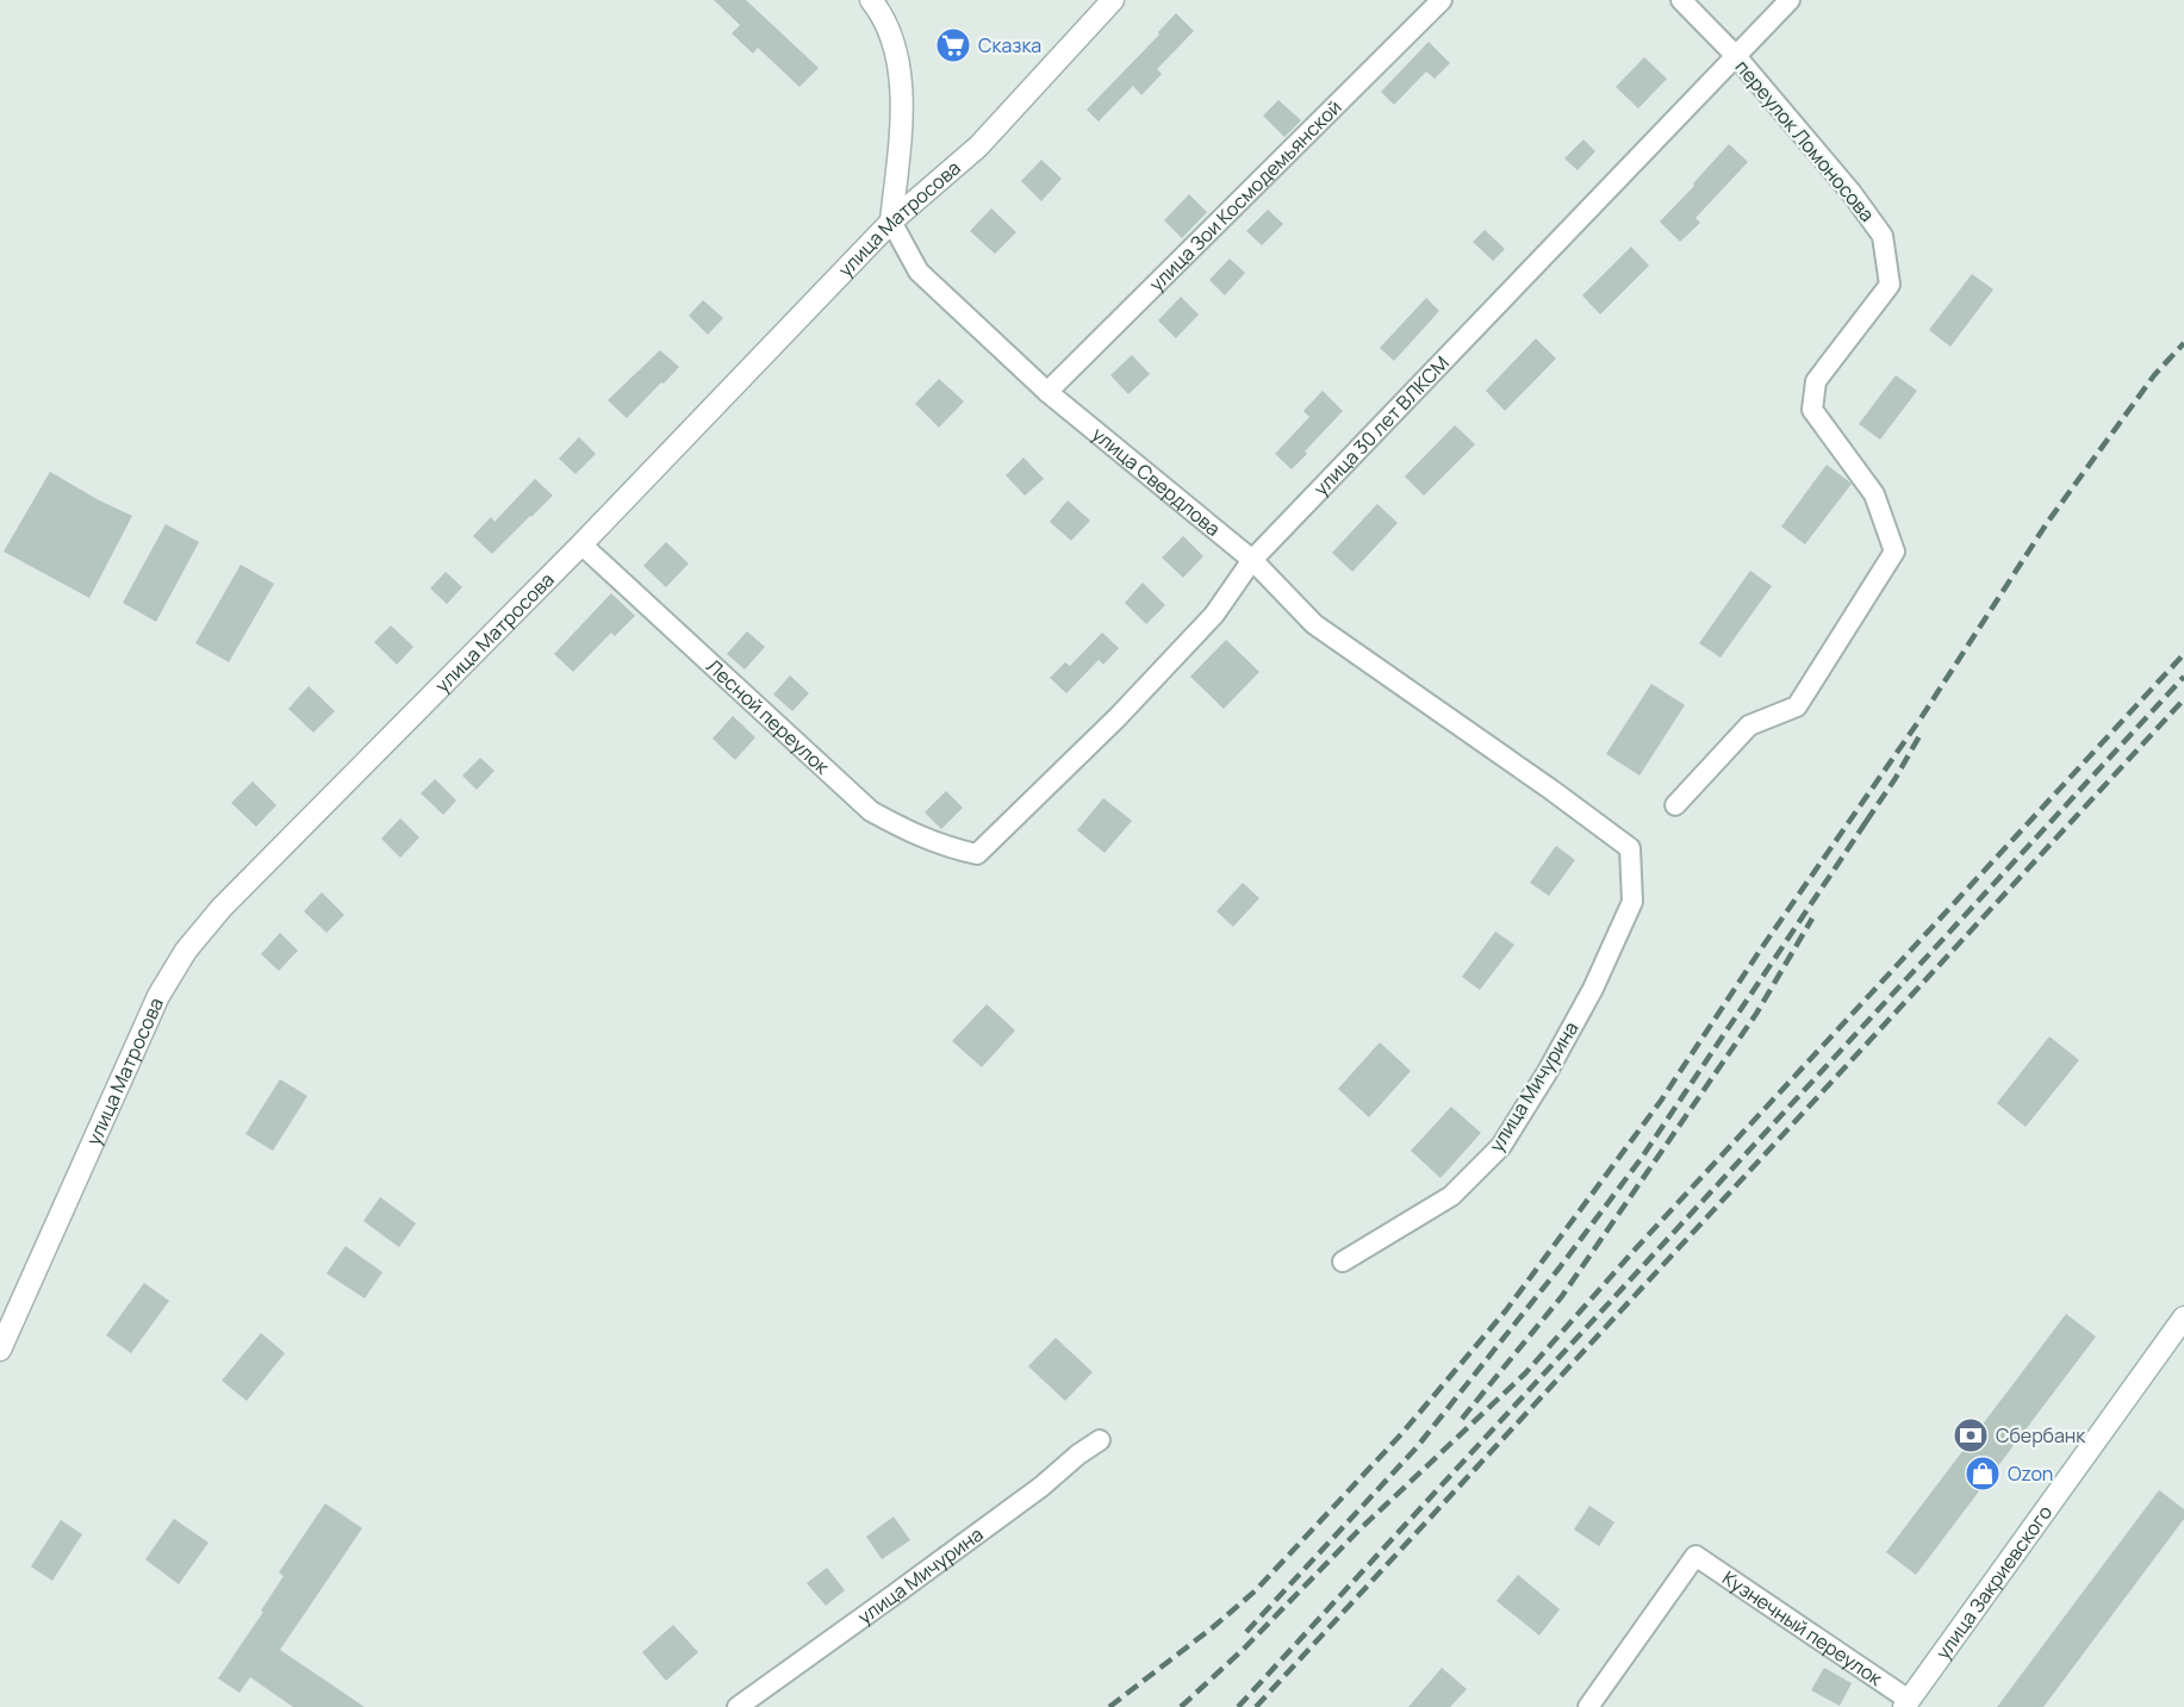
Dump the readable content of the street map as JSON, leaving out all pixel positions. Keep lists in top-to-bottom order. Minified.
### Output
{"streets":{"street":["переулок Ломоносова","улица Зои Космодемьянской","улица Матросова","улица 30 лет ВЛКСМ","улица Свердлова","Лесной переулок","улица Мичурина","улица Закриевского","Кузнечный переулок"]},"crossings":[["переулок Ломоносова","улица 30 лет ВЛКСМ"],["улица Зои Космодемьянской","улица Свердлова"],["улица Матросова","улица Свердлова"],["улица Матросова","Лесной переулок"],["улица 30 лет ВЛКСМ","улица Свердлова"],["улица 30 лет ВЛКСМ","Лесной переулок"],["улица Свердлова","улица Мичурина"],["улица Закриевского","Кузнечный переулок"]],"places":{"supermarket":["Сказка"],"bank":["Сбербанк"],"shop":["Ozon"]}}
